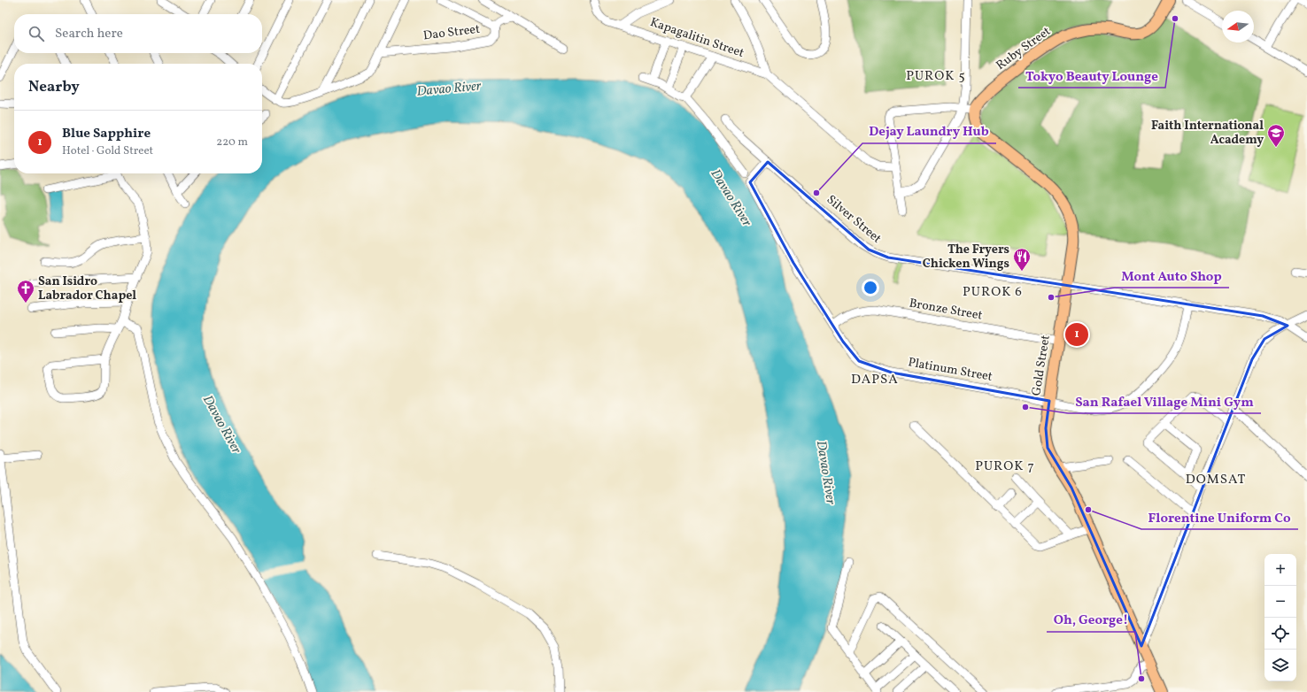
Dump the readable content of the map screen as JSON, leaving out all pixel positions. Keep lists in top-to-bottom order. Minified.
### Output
{"streets":{"main road":["Ruby Street","Gold Street"],"street":["Dao Street","Kapagalitin Street","Silver Street","Bronze Street","Platinum Street"]},"crossings":[["Ruby Street","Gold Street"],["Silver Street","Gold Street"],["Silver Street","Platinum Street"],["Bronze Street","Gold Street"],["Bronze Street","Platinum Street"],["Gold Street","Platinum Street"]],"districts":["PUROK 5","PUROK 6","DAPSA","PUROK 7","DOMSAT"],"water":["Davao River"],"places":{"other":["Tokyo Beauty Lounge","Dejay Laundry Hub","Mont Auto Shop","San Rafael Village Mini Gym","Florentine Uniform Co","Oh, George!"],"school or university":["Faith International Academy"],"restaurant":["The Fryers Chicken Wings"],"church":["San Isidro Labrador Chapel"]},"north":"left","page":{"search":"Search here","heading":"Nearby","list":[{"mark":"1","name":"Blue Sapphire","note":"Hotel · Gold Street","value":"220 m"}],"pins":"1","map_buttons":["+","−"]}}
